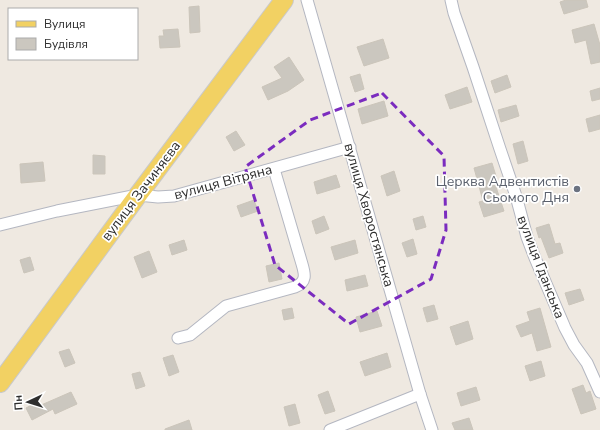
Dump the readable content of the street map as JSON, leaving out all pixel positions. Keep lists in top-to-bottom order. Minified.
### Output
{"streets":{"main road":["вулиця Зачиняєва"],"street":["вулиця Вітряна","вулиця Хворостянська","вулиця Гданська"]},"crossings":[["вулиця Вітряна","вулиця Зачиняєва"],["вулиця Вітряна","вулиця Хворостянська"]],"places":["Церква Адвентистів Сьомого Дня"],"legend":["Вулиця","Будівля"],"north":"left"}
